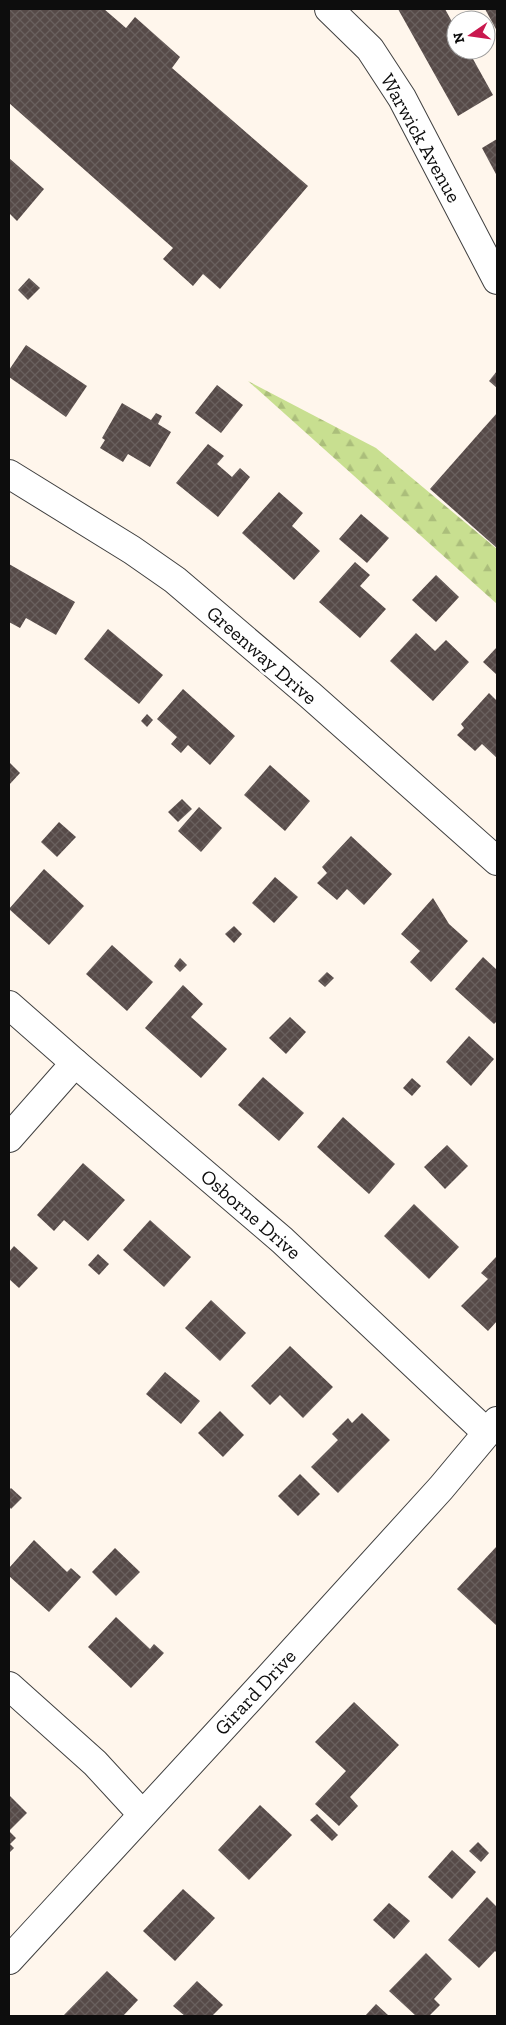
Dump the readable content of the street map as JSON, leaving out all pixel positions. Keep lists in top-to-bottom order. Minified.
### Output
{"streets":{"street":["Warwick Avenue","Greenway Drive","Osborne Drive","Girard Drive"]},"crossings":[["Osborne Drive","Girard Drive"]],"north":"left"}
